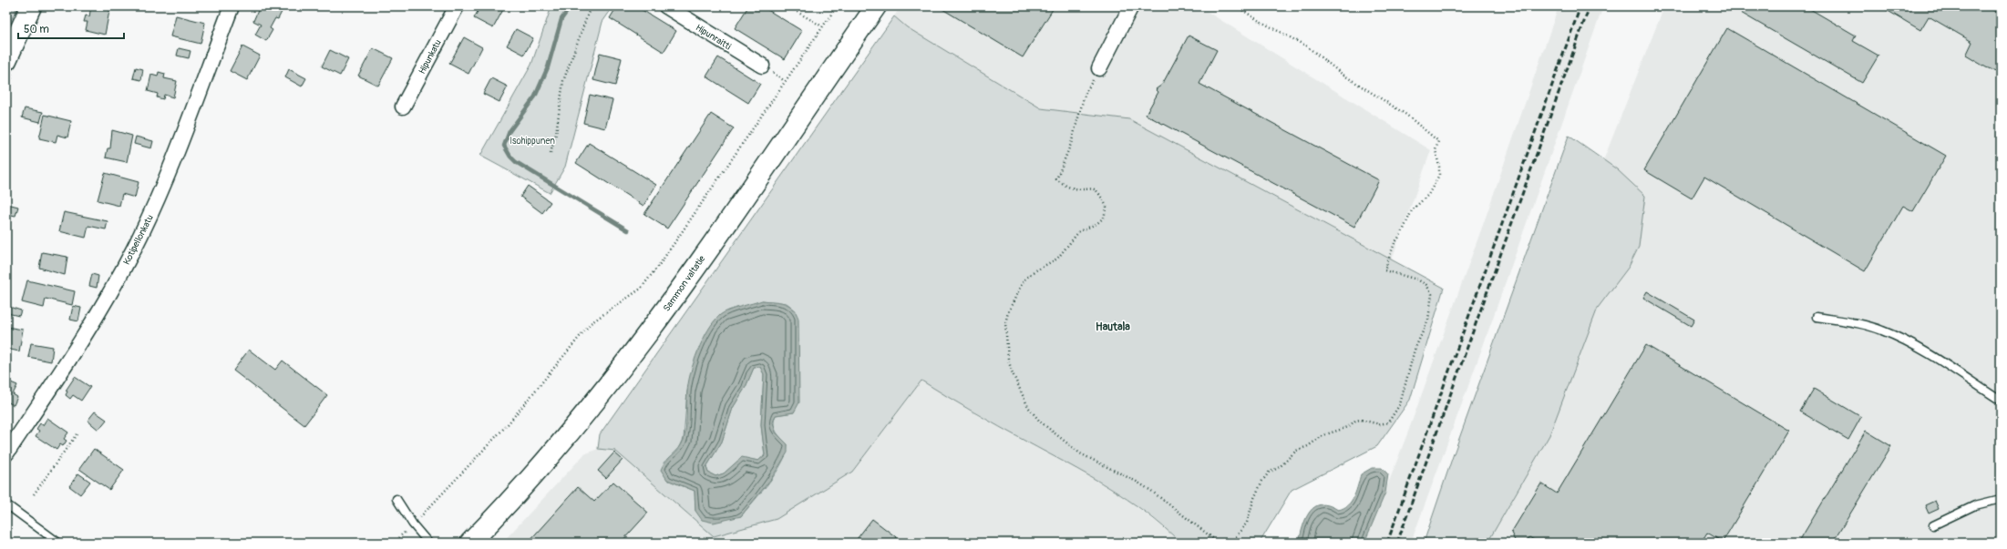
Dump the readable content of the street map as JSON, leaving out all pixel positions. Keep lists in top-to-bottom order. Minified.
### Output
{"streets":{"main road":["Sammon valtatie"],"street":["Hipunraitti","Hipunkatu","Kotipellonkatu"]},"districts":["Hautala"],"parks":["Isohippunen"],"scale_bar":"50 m"}
